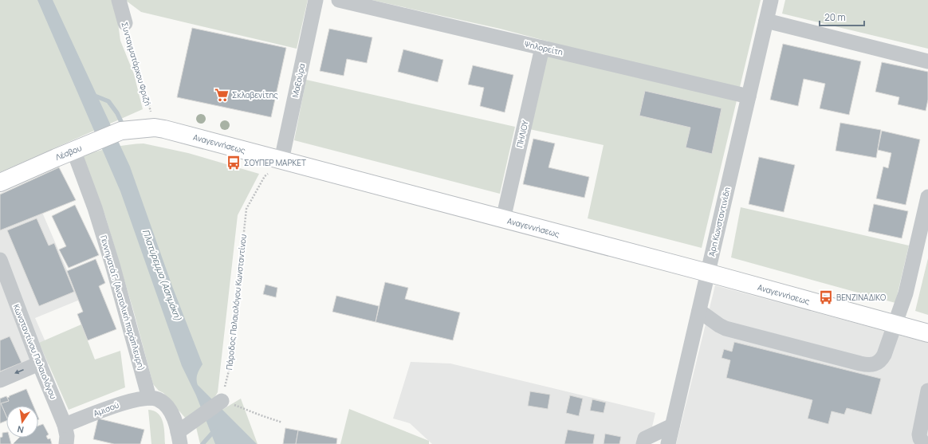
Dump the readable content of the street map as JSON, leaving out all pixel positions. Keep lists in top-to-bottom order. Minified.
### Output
{"streets":{"main road":["Αναγεννήσεως","Λέσβου"],"street":["Ψηλορείτη","Συνταγματάρχου Φριζή","Μαξούρα","ΠΗΛΙΟΥ","Άρη Κωνσταντινίδη","Γεννηματά Γ. (Ανατολική παράπλευρη)","Κωνσταντίνου Παλαιολόγου","Αμισού"],"path":["Πάροδος Παλαιολόγου Κωνσταντίνου"]},"crossings":[["Ψηλορείτη","ΠΗΛΙΟΥ"],["Ψηλορείτη","Άρη Κωνσταντινίδη"],["Συνταγματάρχου Φριζή","Αναγεννήσεως"],["Συνταγματάρχου Φριζή","Λέσβου"],["Μαξούρα","Αναγεννήσεως"],["Μαξούρα","Πάροδος Παλαιολόγου Κωνσταντίνου"],["ΠΗΛΙΟΥ","Αναγεννήσεως"],["Αναγεννήσεως","Λέσβου"],["Αναγεννήσεως","Άρη Κωνσταντινίδη"],["Αναγεννήσεως","Πάροδος Παλαιολόγου Κωνσταντίνου"],["Λέσβου","Γεννηματά Γ. (Ανατολική παράπλευρη)"],["Γεννηματά Γ. (Ανατολική παράπλευρη)","Αμισού"],["Κωνσταντίνου Παλαιολόγου","Αμισού"]],"water":["Πλατύρεμμα (Ασημάκη)"],"places":{"supermarket":["Σκλαβενίτης"],"bus stop":["ΣΟΥΠΕΡ ΜΑΡΚΕΤ","ΒΕΝΖΙΝΑΔΙΚΟ"]},"scale_bar":"20 m","north":"bottom"}
